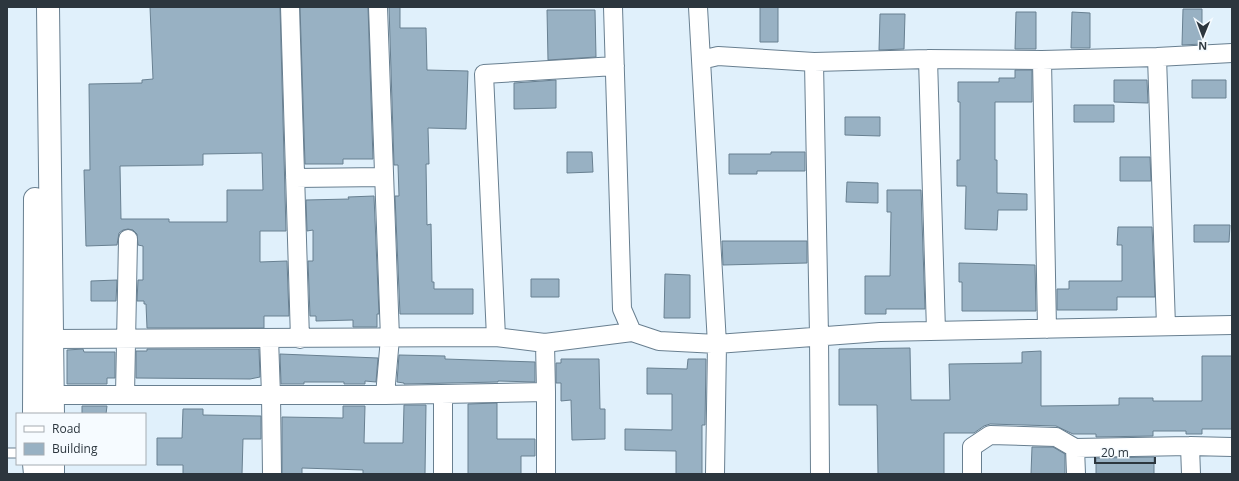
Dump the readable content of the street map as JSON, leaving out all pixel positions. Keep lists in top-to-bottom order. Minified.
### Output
{"legend":["Road","Building"],"scale_bar":"20 m","north":"bottom"}
